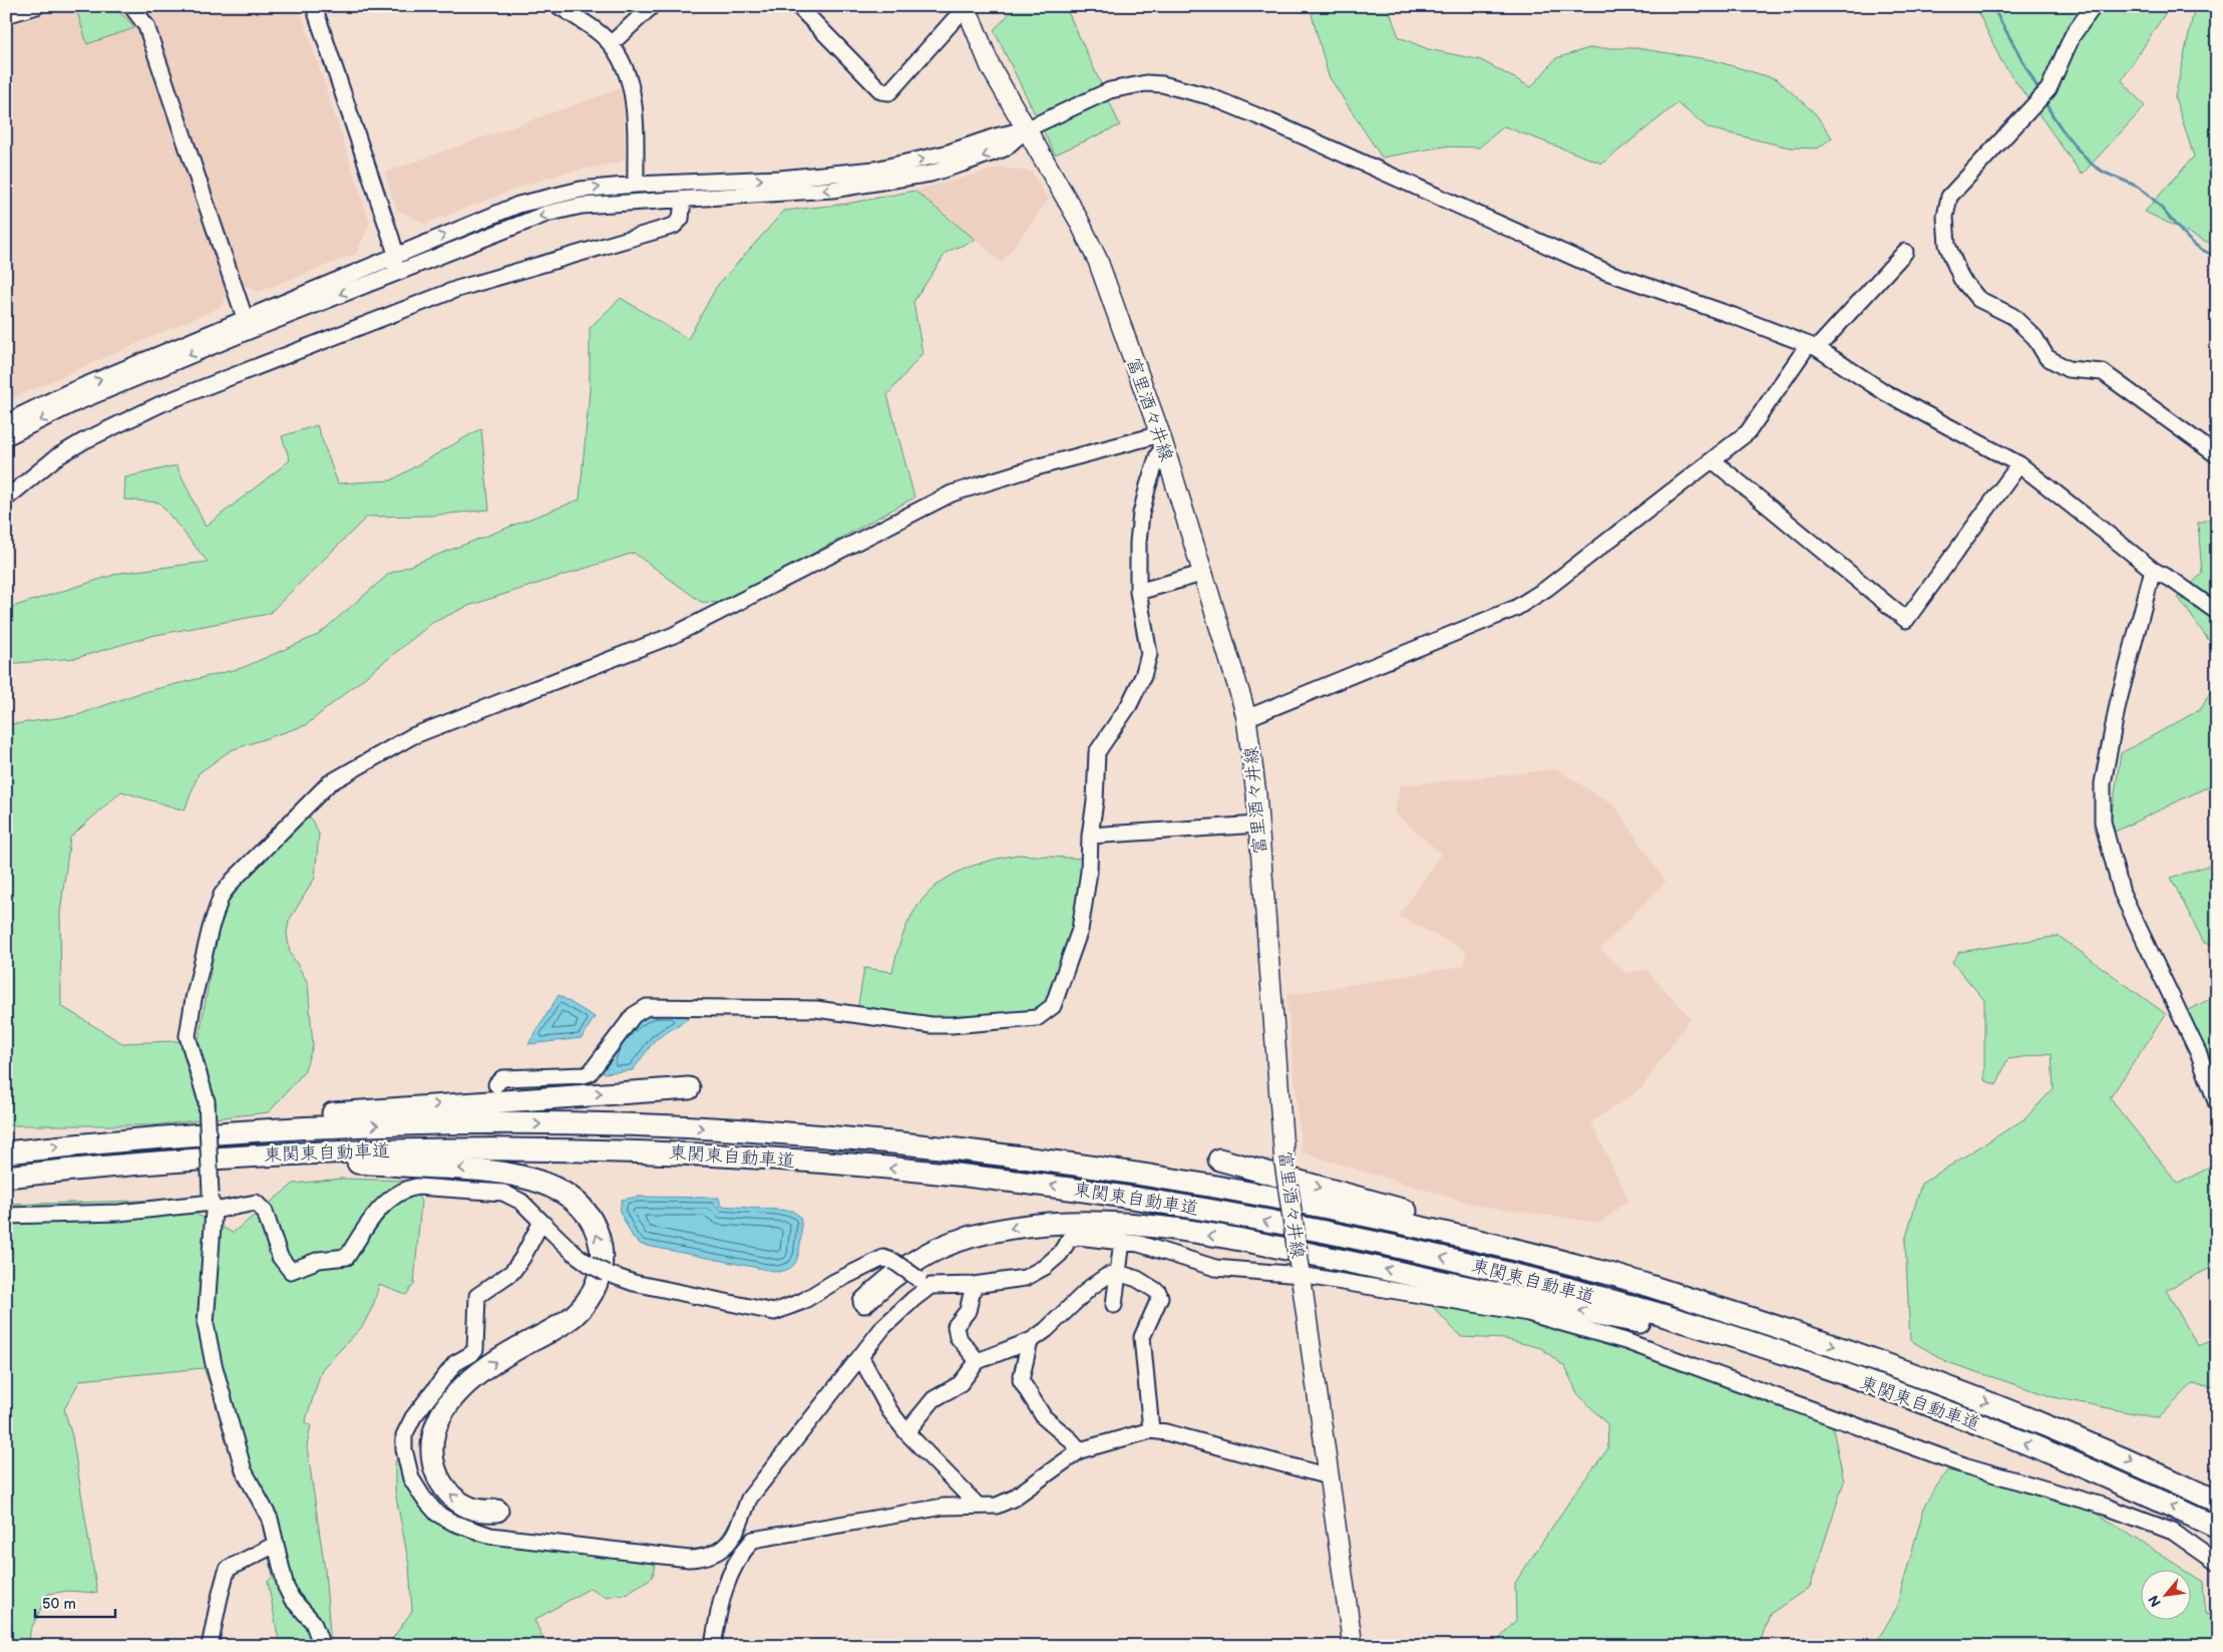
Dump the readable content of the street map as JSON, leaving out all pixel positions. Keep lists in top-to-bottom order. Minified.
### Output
{"streets":{"highway":["東関東自動車道"],"main road":["富里酒々井線"]},"scale_bar":"50 m","north":"bottom left"}
